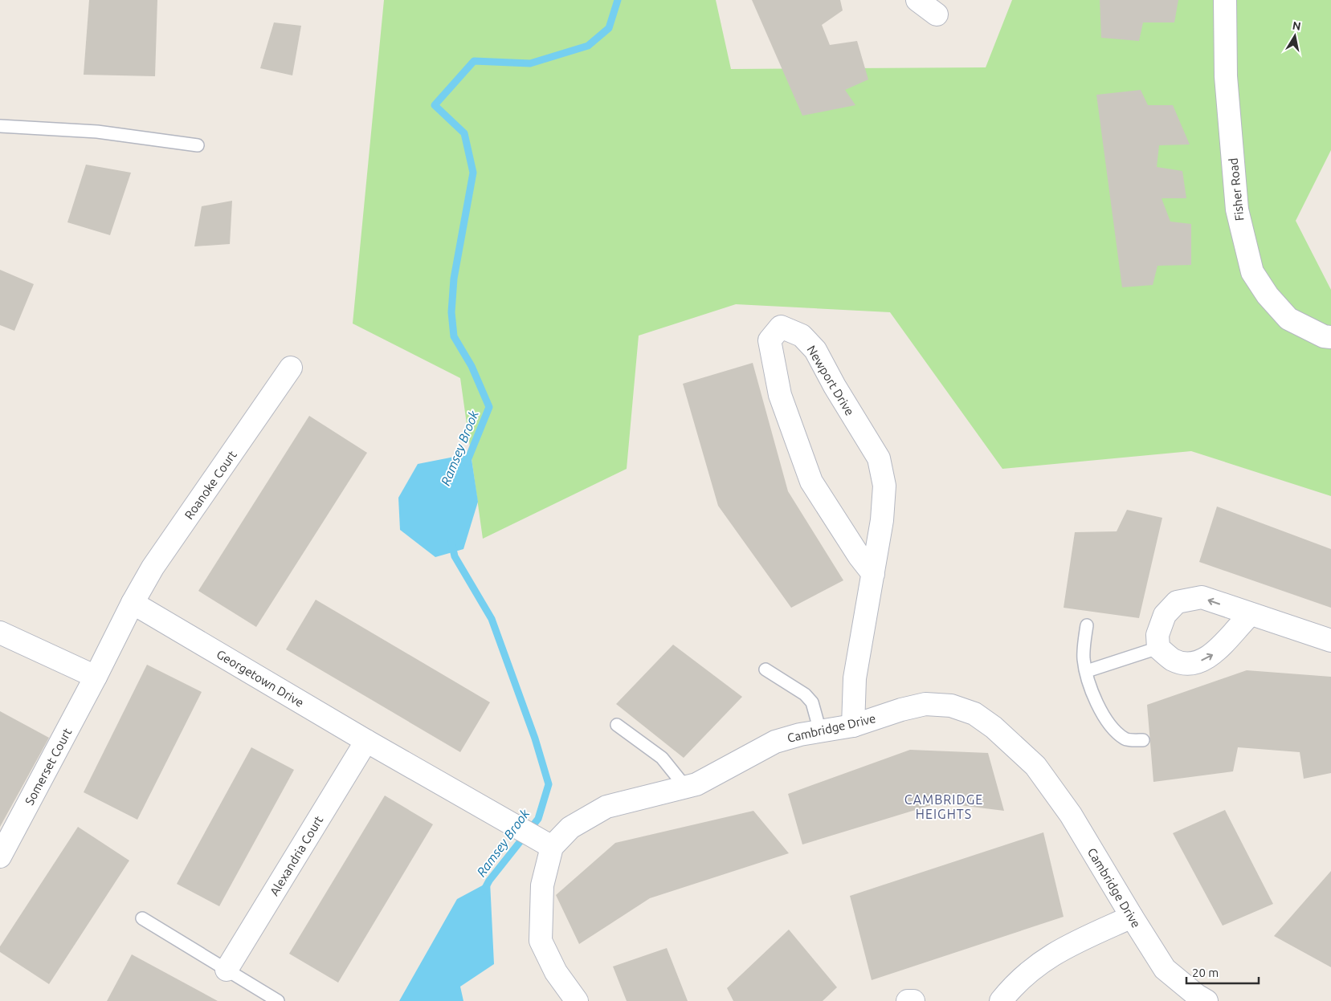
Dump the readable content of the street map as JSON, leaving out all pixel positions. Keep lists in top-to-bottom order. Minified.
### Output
{"streets":{"street":["Fisher Road","Newport Drive","Roanoke Court","Georgetown Drive","Cambridge Drive","Somerset Court","Alexandria Court"]},"crossings":[["Newport Drive","Cambridge Drive"],["Roanoke Court","Georgetown Drive"],["Georgetown Drive","Cambridge Drive"],["Georgetown Drive","Alexandria Court"]],"districts":["CAMBRIDGE HEIGHTS"],"water":["Ramsey Brook"],"scale_bar":"20 m","north":"top"}
